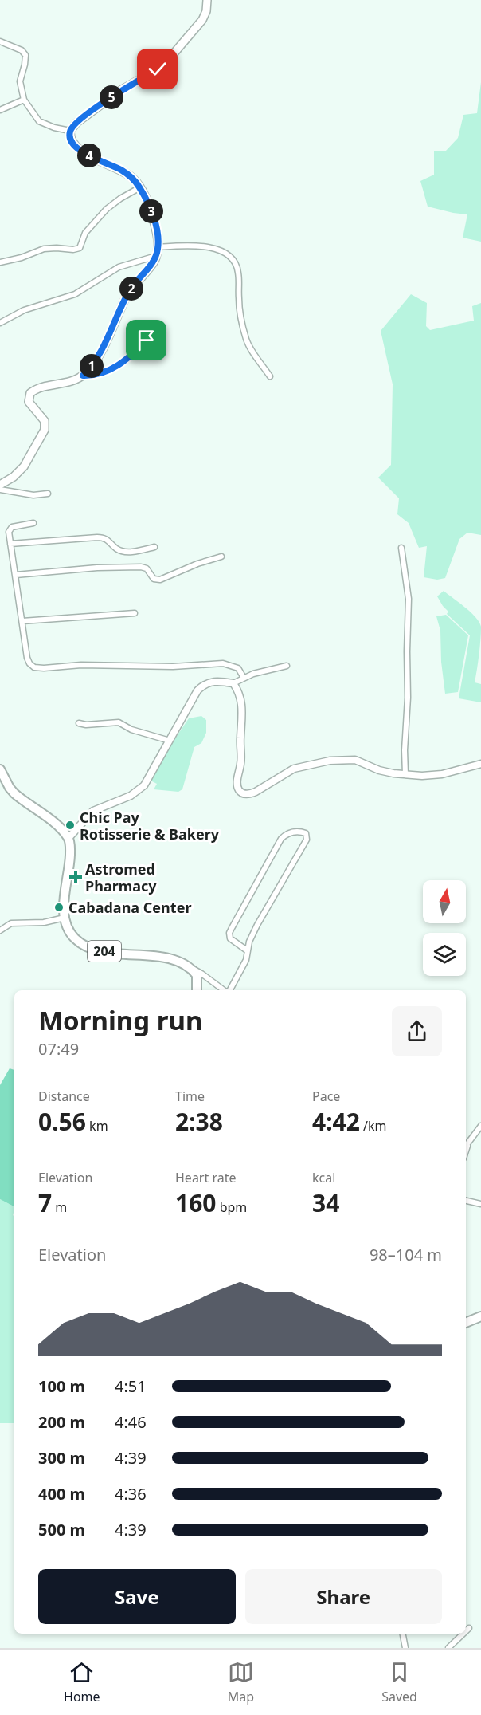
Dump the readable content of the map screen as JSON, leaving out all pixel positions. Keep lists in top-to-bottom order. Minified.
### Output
{"streets":{"highway":["204"]},"places":{"other":["Chic Pay Rotisserie & Bakery","Cabadana Center"],"health":["Astromed Pharmacy"]},"north":"top","page":{"pins":["5","4","3","2","1"],"heading":["Morning run","07:49"],"stats":[["Distance","0.56 km"],["Time","2:38"],["Pace","4:42 /km"],["Elevation","7 m"],["Heart rate","160 bpm"],["kcal","34"]],"chart":["Elevation","98–104 m"],"list":[{"name":"100 m","note":"4:51"},{"name":"200 m","note":"4:46"},{"name":"300 m","note":"4:39"},{"name":"400 m","note":"4:36"},{"name":"500 m","note":"4:39"}],"buttons":["Save","Share"],"tabs":["Home","Map","Saved"]}}
